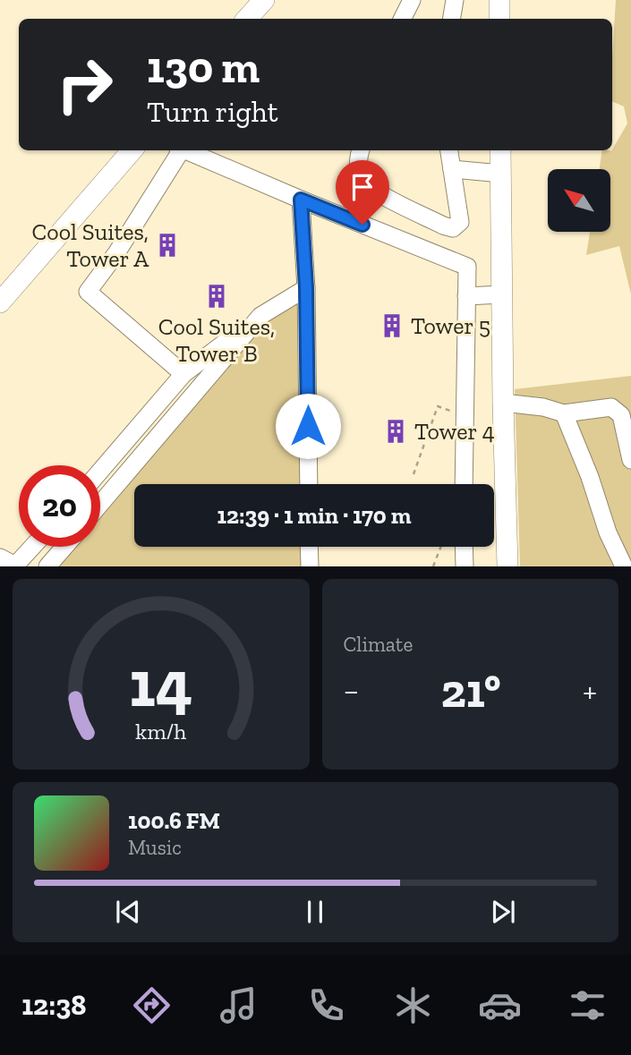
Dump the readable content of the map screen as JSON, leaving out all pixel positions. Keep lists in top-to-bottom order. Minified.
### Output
{"places":{"building":["Cool Suites, Tower A","Cool Suites, Tower B","Tower 5","Tower 4"]},"north":"top left","page":{"turn":["130 m","Turn right"],"limit":"20","trip":"12:39 · 1 min · 170 m","tile":"Climate","heat":["−","21°","+"],"song":["100.6 FM","Music"],"tabs":"12:38","gauge":["14","km/h"]}}
